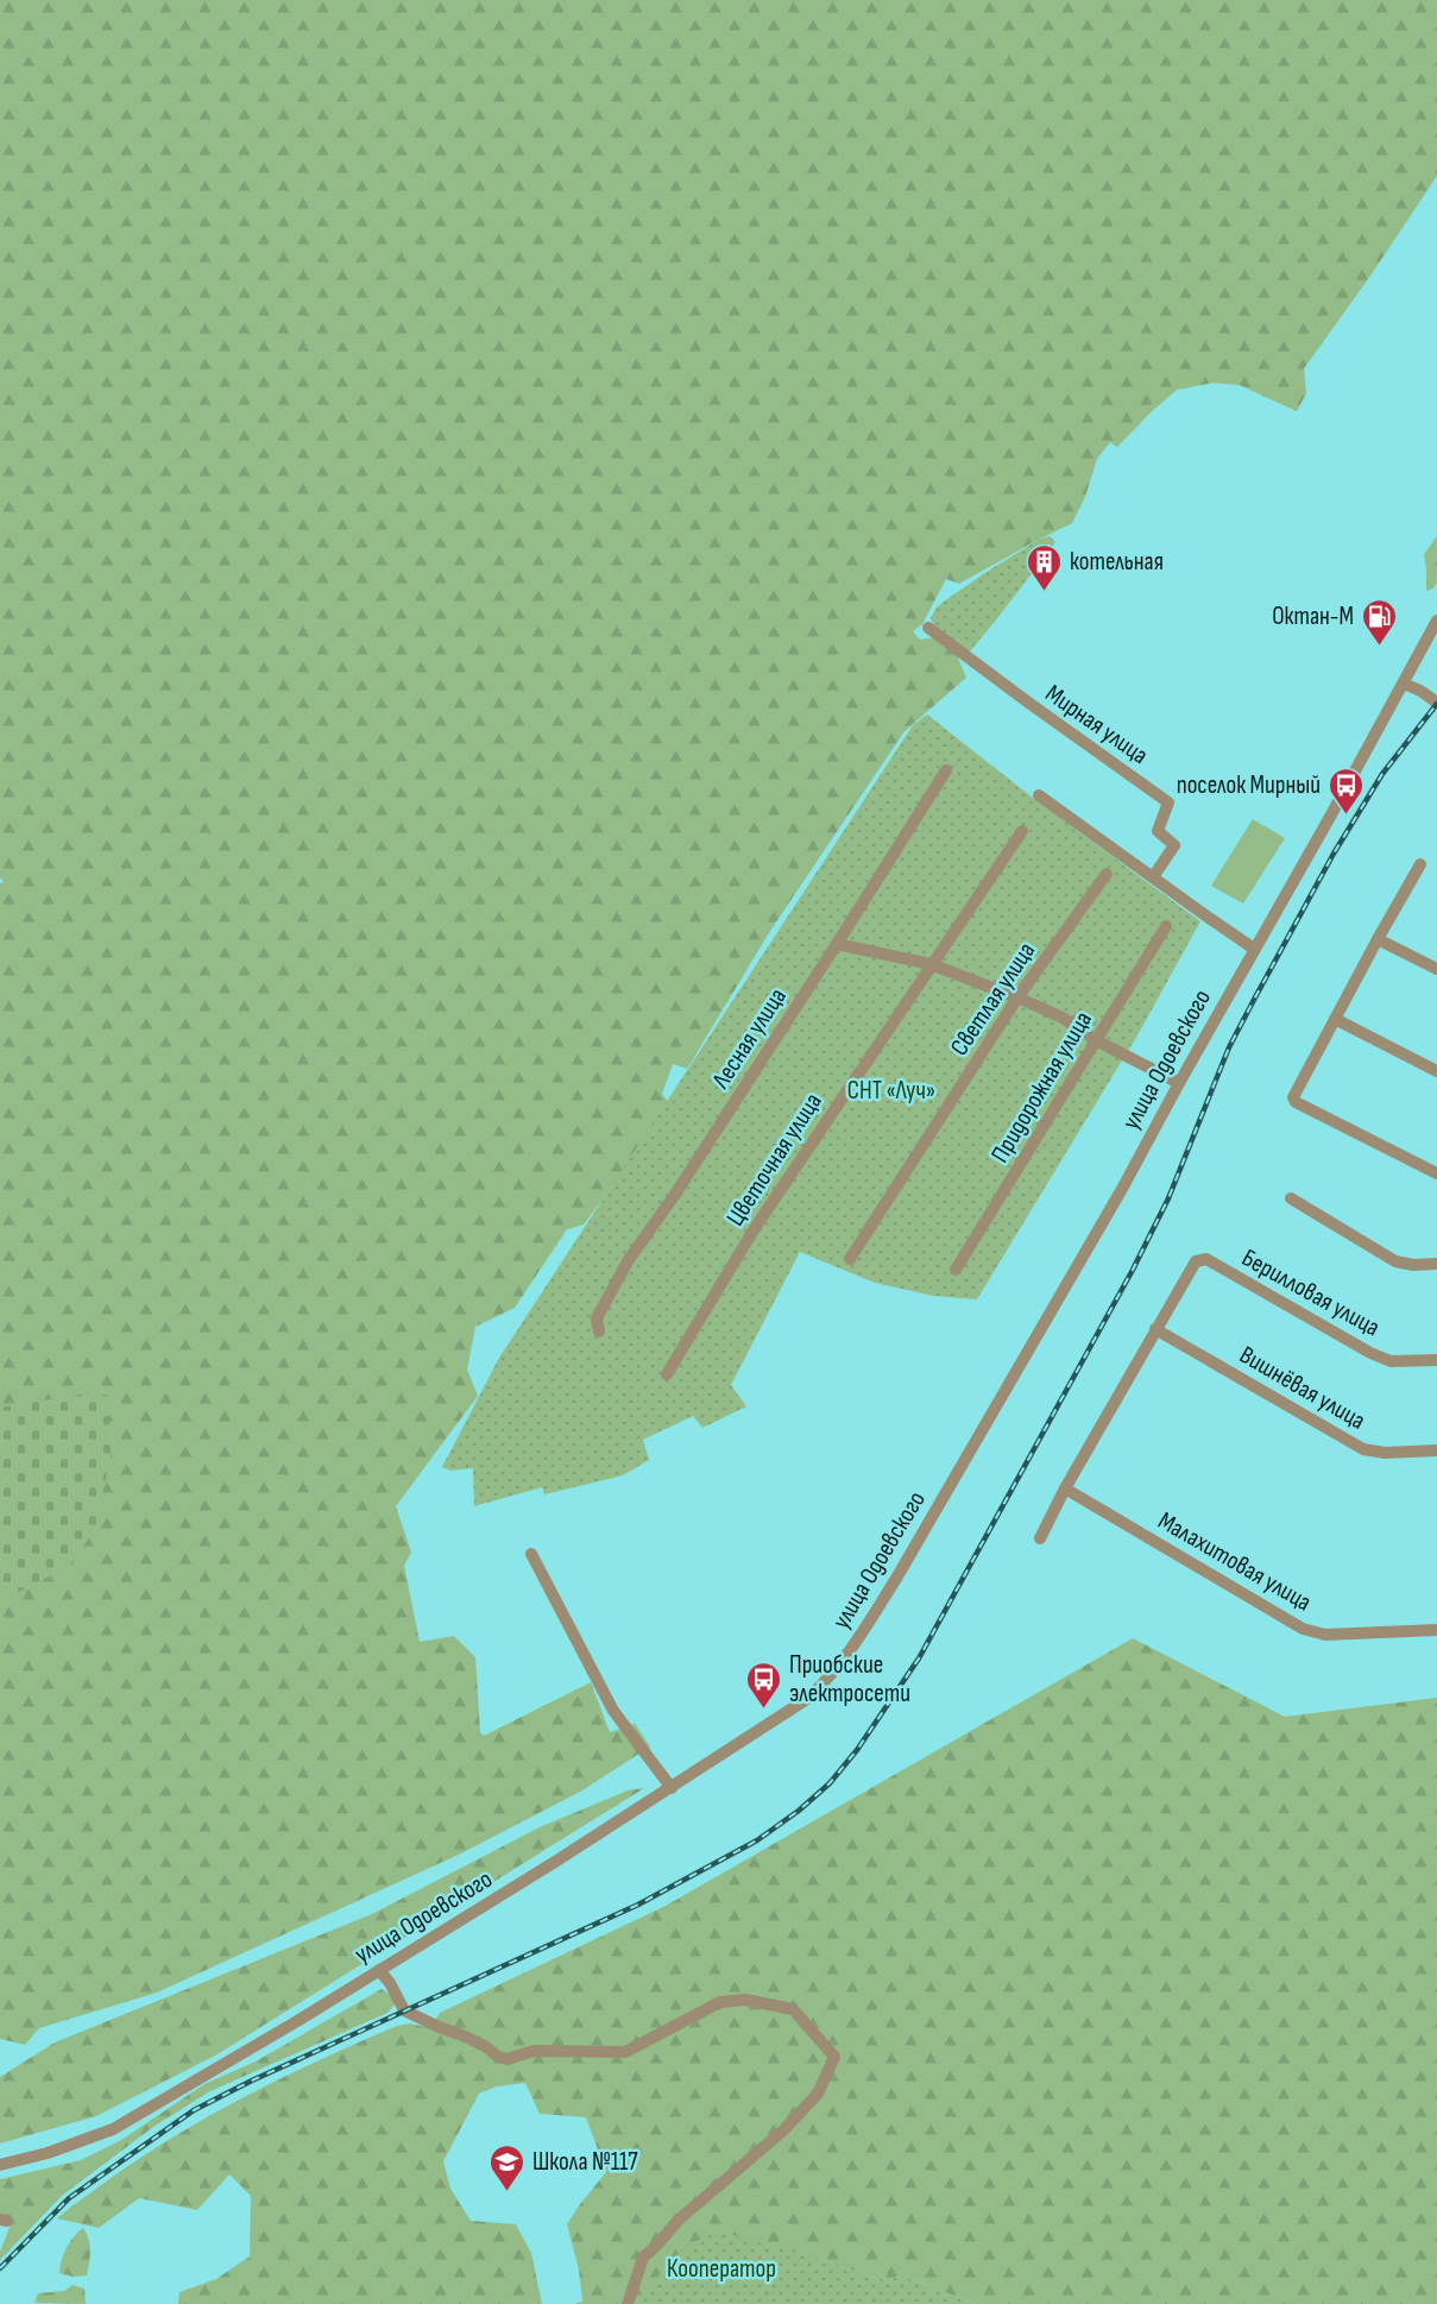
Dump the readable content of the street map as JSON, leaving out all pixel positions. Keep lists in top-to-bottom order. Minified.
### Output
{"streets":{"street":["Мирная улица","Светлая улица","Лесная улица","улица Одоевского","Придорожная улица","Цветочная улица","Берилловая улица","Вишнёвая улица","Малахитовая улица"]},"crossings":[["Берилловая улица","Вишнёвая улица"]],"parks":["СНТ «Луч»","Кооператор"],"places":{"building":["котельная"],"fuel station":["Октан-М"],"bus stop":["поселок Мирный","Приобские электросети"],"school or university":["Школа №117"]}}
